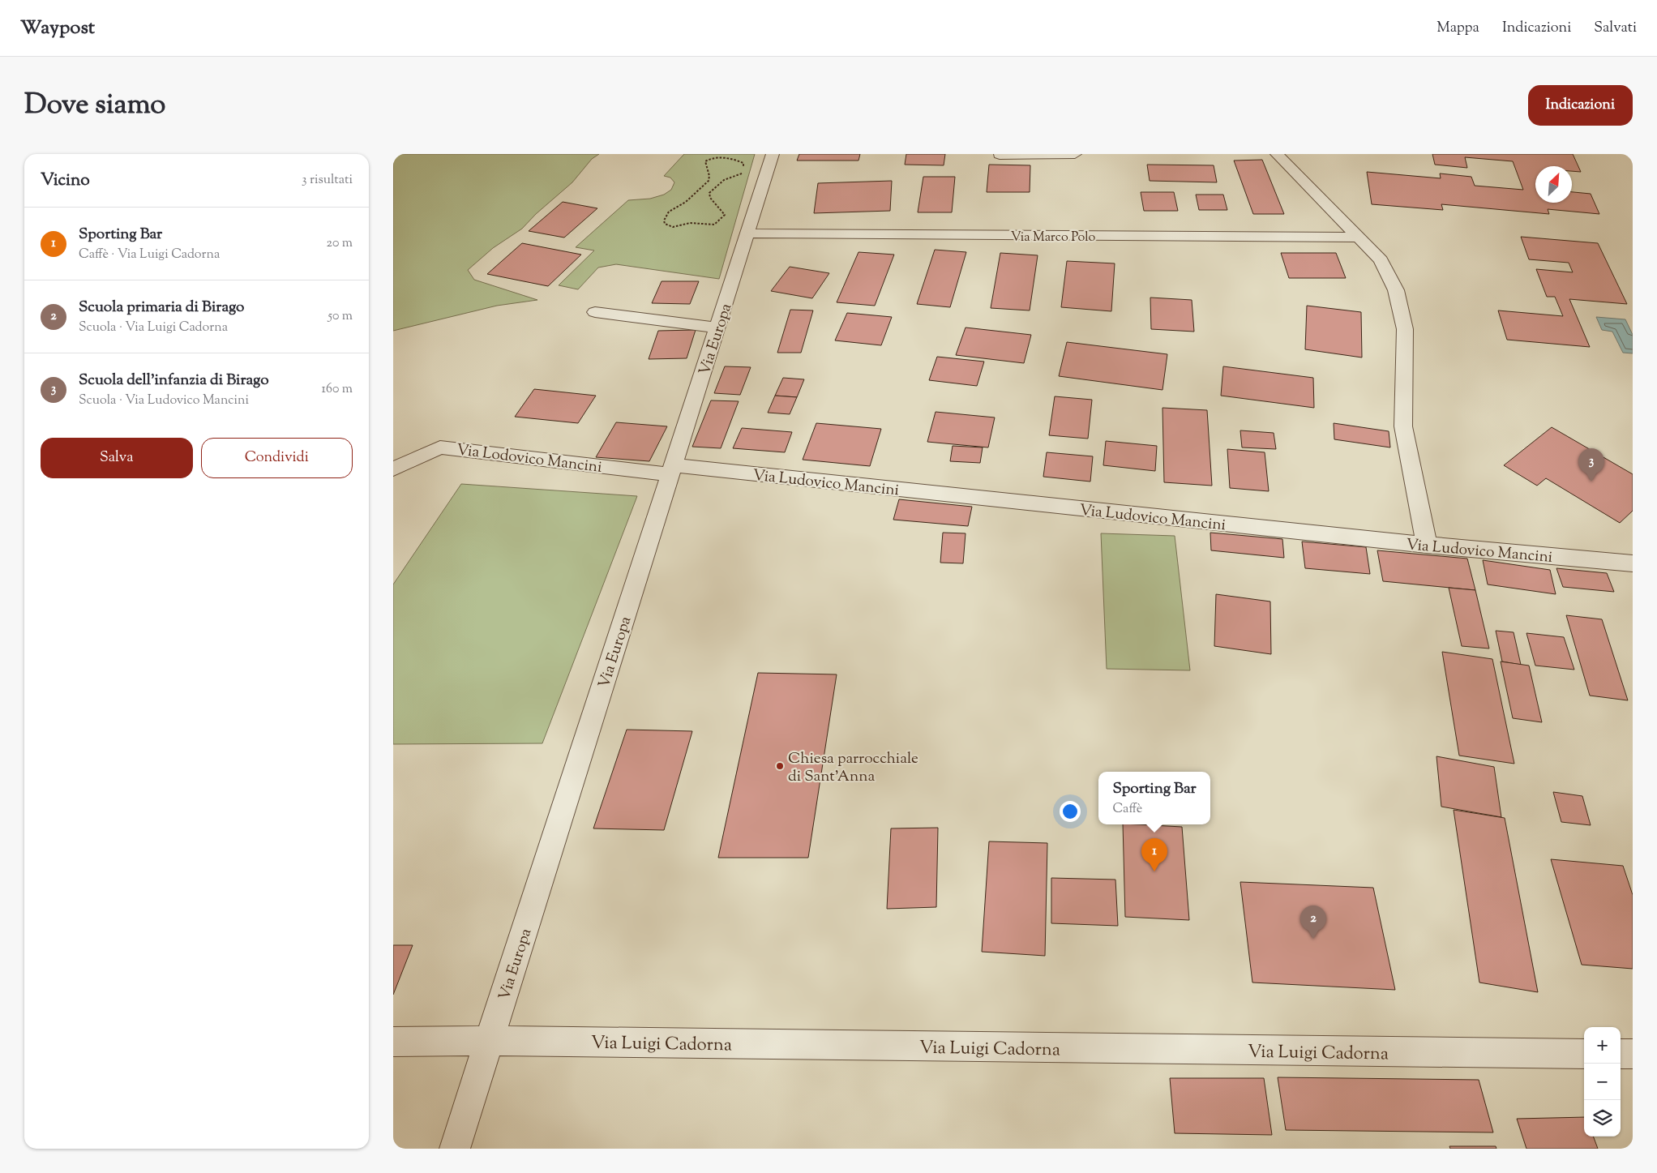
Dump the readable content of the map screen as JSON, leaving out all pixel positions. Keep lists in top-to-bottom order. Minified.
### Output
{"streets":{"street":["Via Marco Polo","Via Europa","Via Lodovico Mancini","Via Ludovico Mancini","Via Luigi Cadorna"]},"crossings":[["Via Marco Polo","Via Europa"],["Via Europa","Via Lodovico Mancini"],["Via Europa","Via Ludovico Mancini"],["Via Europa","Via Luigi Cadorna"],["Via Lodovico Mancini","Via Ludovico Mancini"]],"places":["Chiesa parrocchiale di Sant'Anna"],"north":"top right","page":{"header":"Waypost","nav":["Mappa","Indicazioni","Salvati"],"title":"Dove siamo","buttons":["Indicazioni",["Salva","Condividi"]],"heading":["Vicino","3 risultati"],"list":[{"mark":"1","name":"Sporting Bar","note":"Caffè · Via Luigi Cadorna","value":"20 m"},{"mark":"2","name":"Scuola primaria di Birago","note":"Scuola · Via Luigi Cadorna","value":"50 m"},{"mark":"3","name":"Scuola dell’infanzia di Birago","note":"Scuola · Via Ludovico Mancini","value":"160 m"}],"pins":["3","1","2"],"popup":["Sporting Bar","Caffè"],"map_buttons":["+","−"]}}
